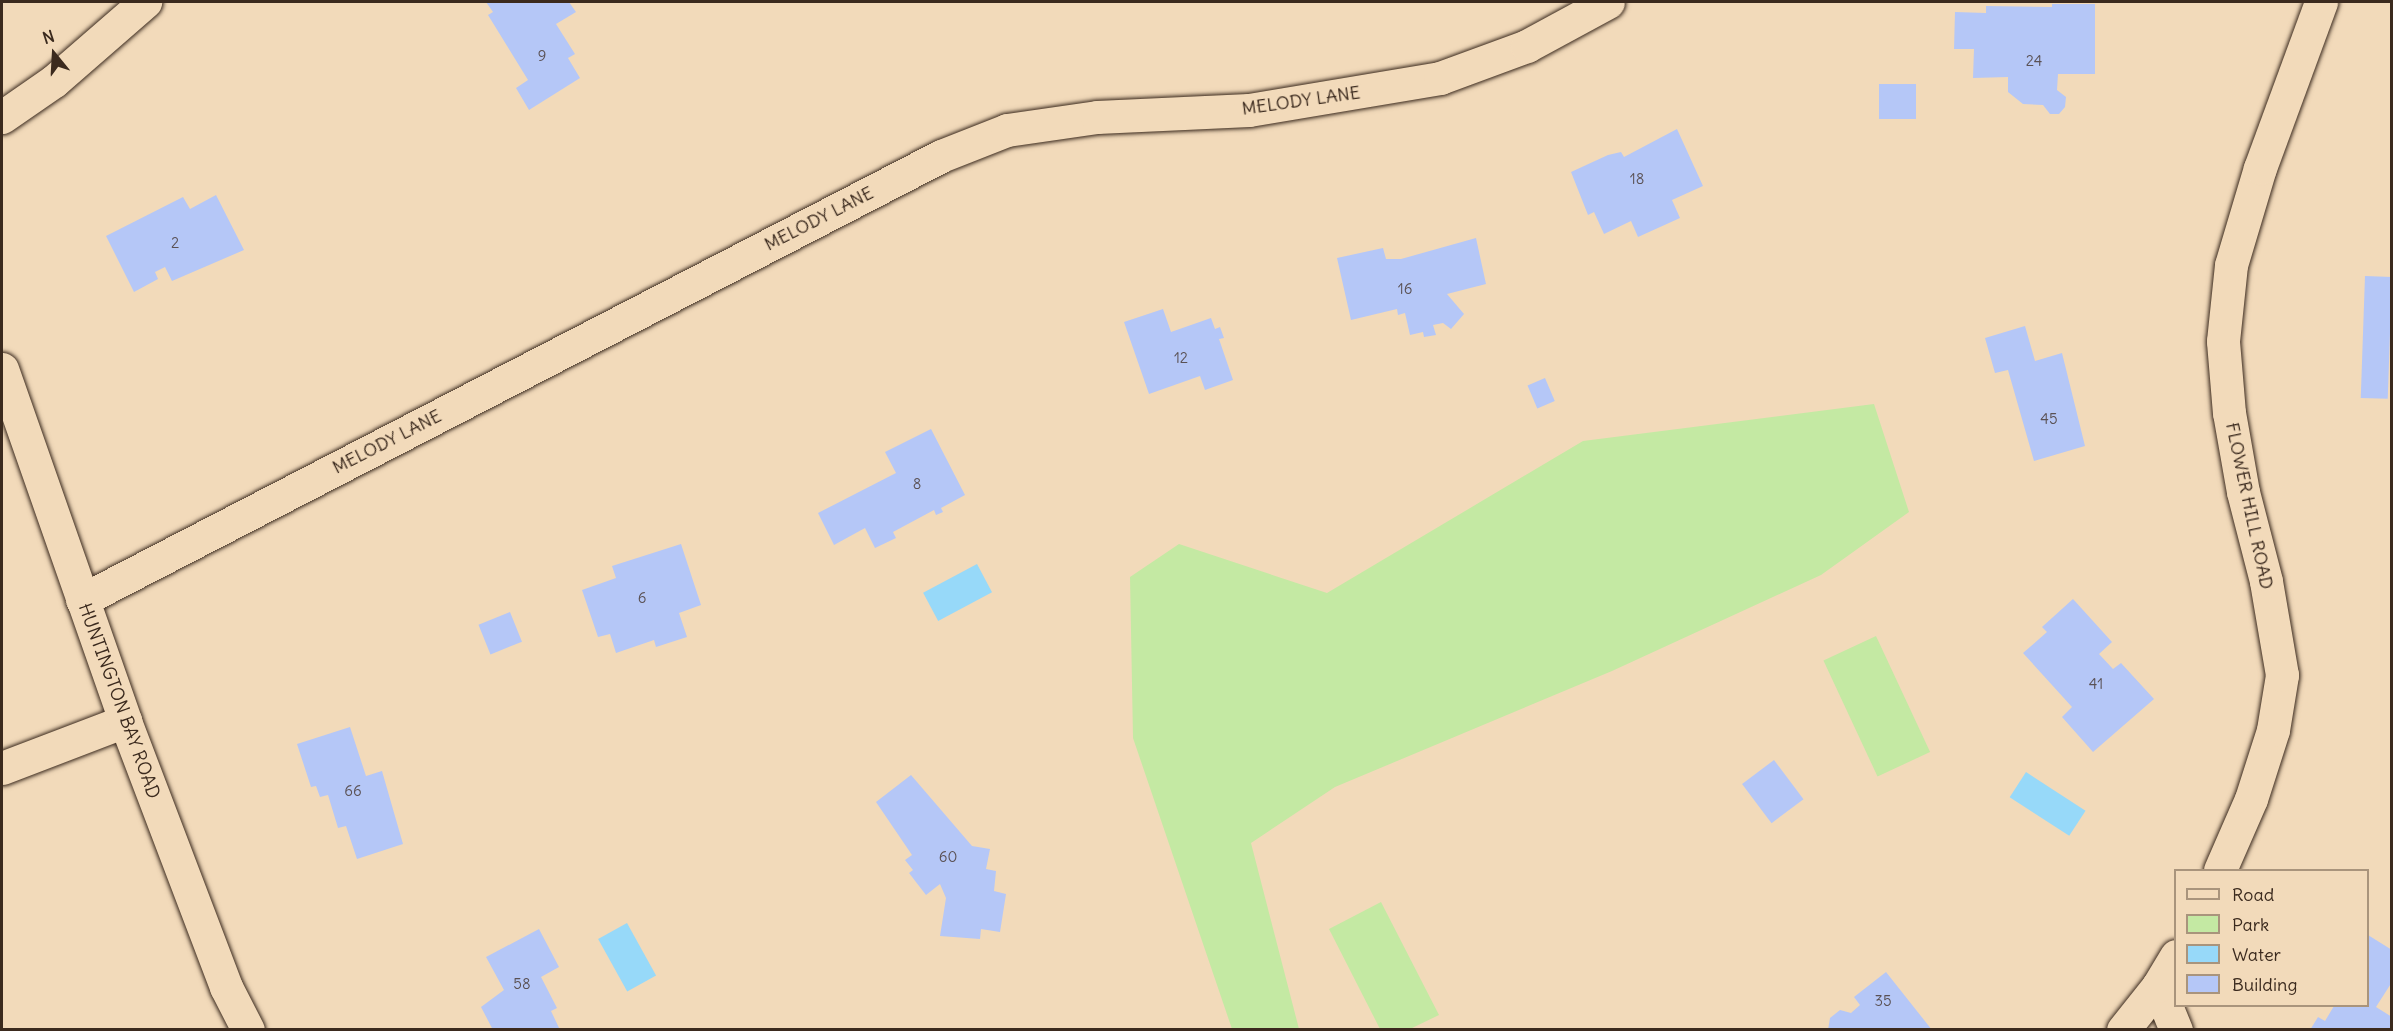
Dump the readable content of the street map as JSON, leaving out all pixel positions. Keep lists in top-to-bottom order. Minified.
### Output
{"streets":{"street":["MELODY LANE","FLOWER HILL ROAD","HUNTINGTON BAY ROAD"]},"crossings":[["MELODY LANE","HUNTINGTON BAY ROAD"]],"house_numbers":["9","24","18","2","16","12","45","8","6","41","66","60","58","35"],"legend":["Road","Park","Water","Building"],"north":"top"}
